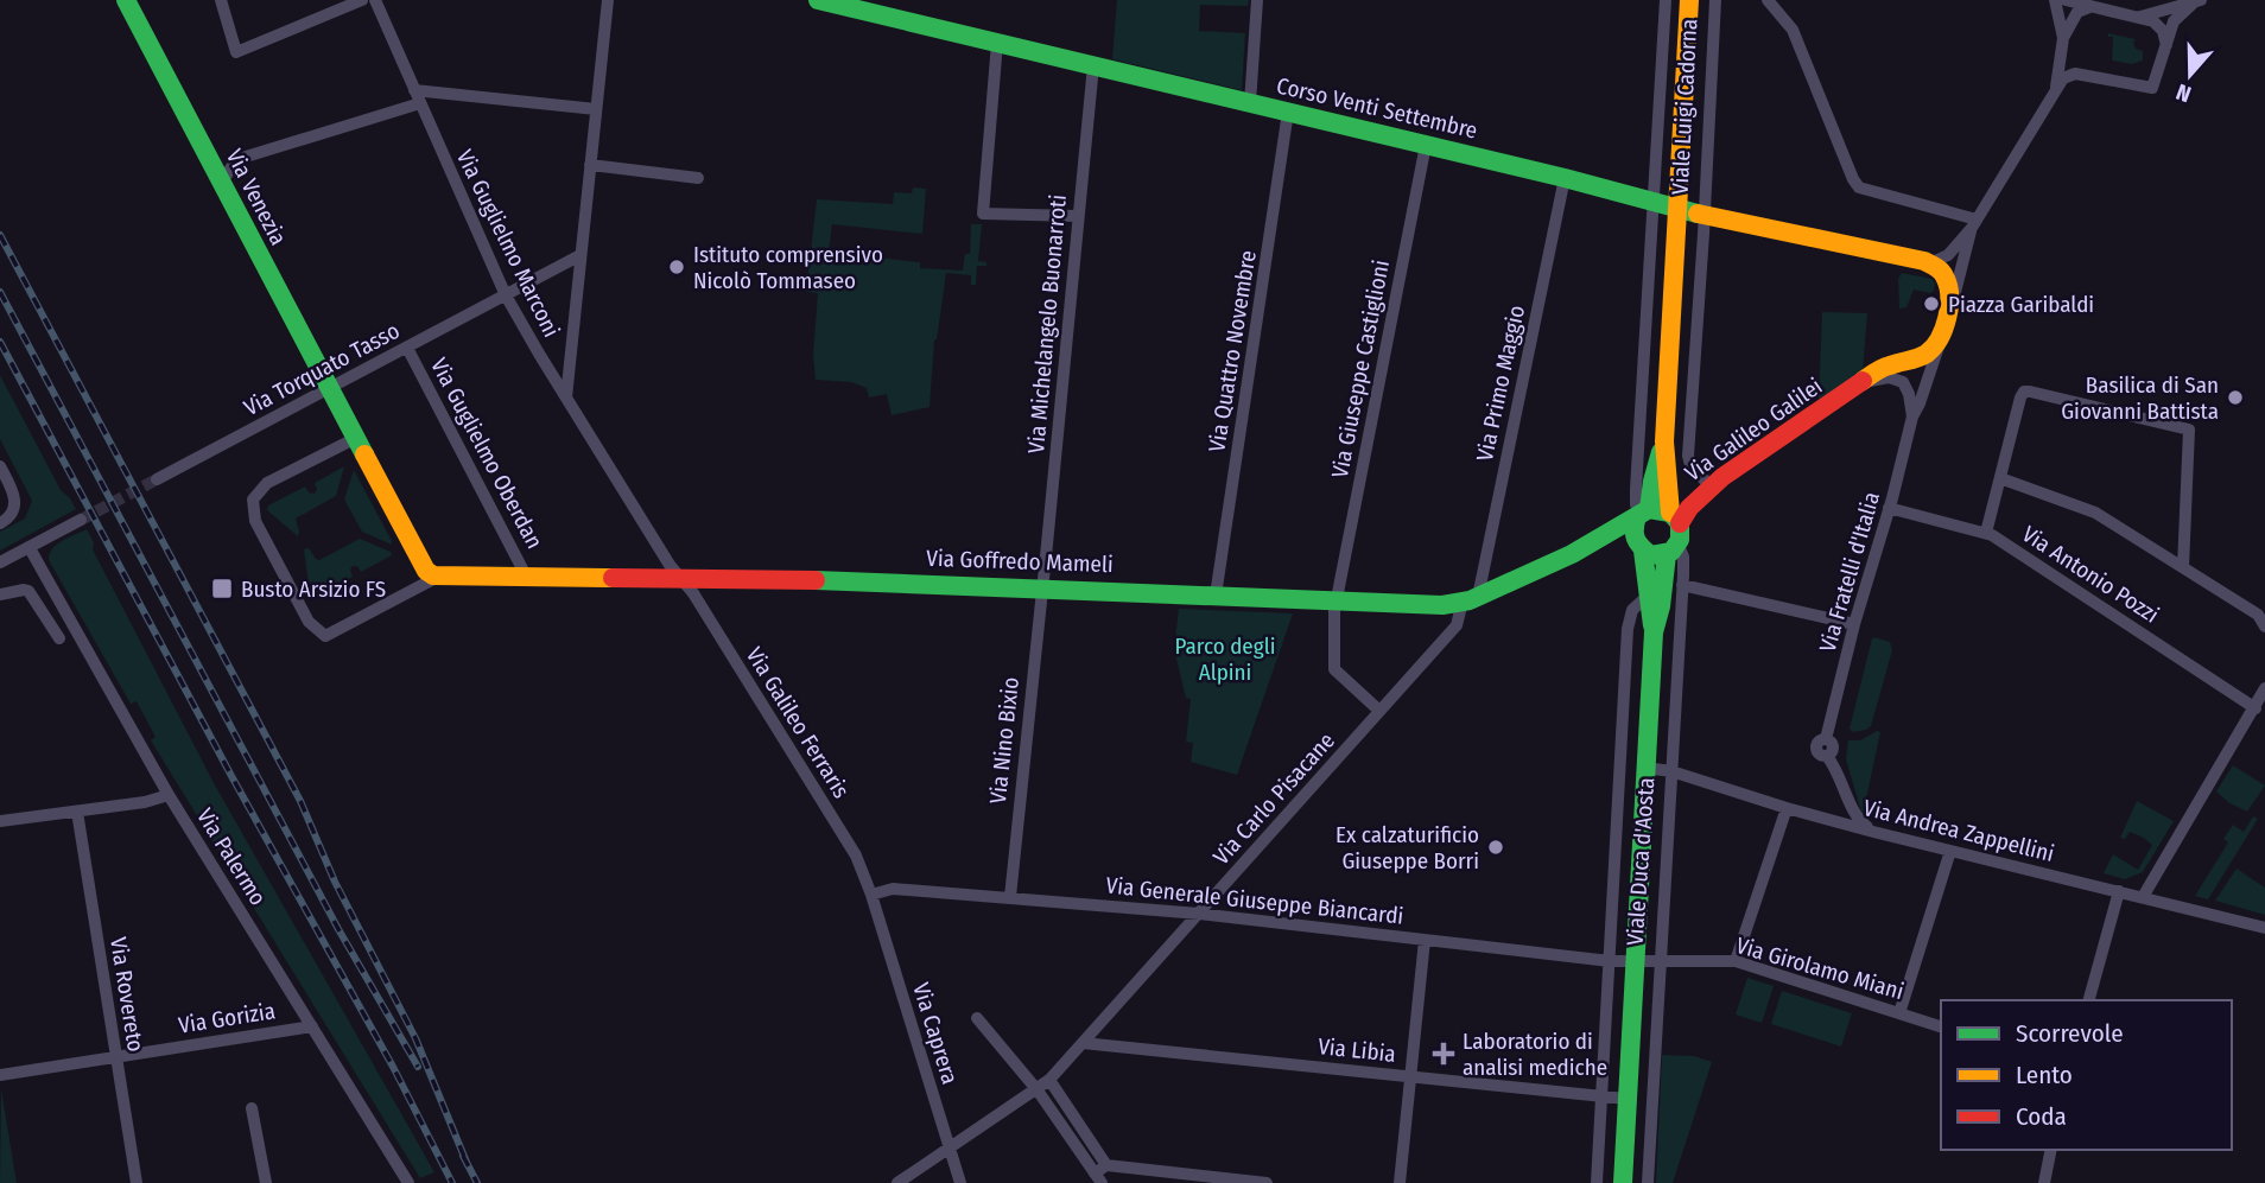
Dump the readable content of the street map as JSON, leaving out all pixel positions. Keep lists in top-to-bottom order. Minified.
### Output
{"streets":{"street":["Viale Luigi Cadorna","Corso Venti Settembre","Via Venezia","Via Guglielmo Marconi","Via Michelangelo Buonarroti","Via Quattro Novembre","Via Torquato Tasso","Via Giuseppe Castiglioni","Via Primo Maggio","Via Galileo Galilei","Via Guglielmo Oberdan","Via Goffredo Mameli","Via Fratelli d'Italia","Via Antonio Pozzi","Via Galileo Ferraris","Via Nino Bixio","Via Carlo Pisacane","Via Andrea Zappellini","Via Palermo","Viale Duca d'Aosta","Via Generale Giuseppe Biancardi","Via Girolamo Miani","Via Rovereto","Via Gorizia","Via Caprera","Via Libia"]},"crossings":[["Viale Luigi Cadorna","Corso Venti Settembre"],["Corso Venti Settembre","Via Michelangelo Buonarroti"],["Corso Venti Settembre","Via Quattro Novembre"],["Corso Venti Settembre","Via Giuseppe Castiglioni"],["Corso Venti Settembre","Via Primo Maggio"],["Via Venezia","Via Torquato Tasso"],["Via Venezia","Via Goffredo Mameli"],["Via Guglielmo Marconi","Via Torquato Tasso"],["Via Guglielmo Marconi","Via Goffredo Mameli"],["Via Guglielmo Marconi","Via Galileo Ferraris"],["Via Michelangelo Buonarroti","Via Goffredo Mameli"],["Via Michelangelo Buonarroti","Via Nino Bixio"],["Via Quattro Novembre","Via Goffredo Mameli"],["Via Torquato Tasso","Via Guglielmo Oberdan"],["Via Giuseppe Castiglioni","Via Goffredo Mameli"],["Via Giuseppe Castiglioni","Via Carlo Pisacane"],["Via Primo Maggio","Via Goffredo Mameli"],["Via Primo Maggio","Via Carlo Pisacane"],["Via Galileo Galilei","Via Goffredo Mameli"],["Via Galileo Galilei","Via Fratelli d'Italia"],["Via Galileo Galilei","Viale Duca d'Aosta"],["Via Guglielmo Oberdan","Via Goffredo Mameli"],["Via Goffredo Mameli","Via Galileo Ferraris"],["Via Goffredo Mameli","Via Nino Bixio"],["Via Goffredo Mameli","Via Carlo Pisacane"],["Via Goffredo Mameli","Viale Duca d'Aosta"],["Via Fratelli d'Italia","Via Antonio Pozzi"],["Via Fratelli d'Italia","Via Andrea Zappellini"],["Via Galileo Ferraris","Via Generale Giuseppe Biancardi"],["Via Galileo Ferraris","Via Caprera"],["Via Nino Bixio","Via Generale Giuseppe Biancardi"],["Via Carlo Pisacane","Via Generale Giuseppe Biancardi"],["Via Carlo Pisacane","Via Caprera"],["Via Carlo Pisacane","Via Libia"],["Via Andrea Zappellini","Viale Duca d'Aosta"],["Via Palermo","Via Gorizia"],["Viale Duca d'Aosta","Via Generale Giuseppe Biancardi"],["Viale Duca d'Aosta","Via Girolamo Miani"],["Viale Duca d'Aosta","Via Libia"],["Via Generale Giuseppe Biancardi","Via Girolamo Miani"],["Via Generale Giuseppe Biancardi","Via Caprera"],["Via Rovereto","Via Gorizia"]],"parks":["Parco degli Alpini"],"places":{"other":["Istituto comprensivo Nicolò Tommaseo","Piazza Garibaldi","Basilica di San Giovanni Battista","Ex calzaturificio Giuseppe Borri"],"transit":["Busto Arsizio FS"],"health":["Laboratorio di analisi mediche"]},"legend":["Scorrevole","Lento","Coda"],"north":"bottom"}
